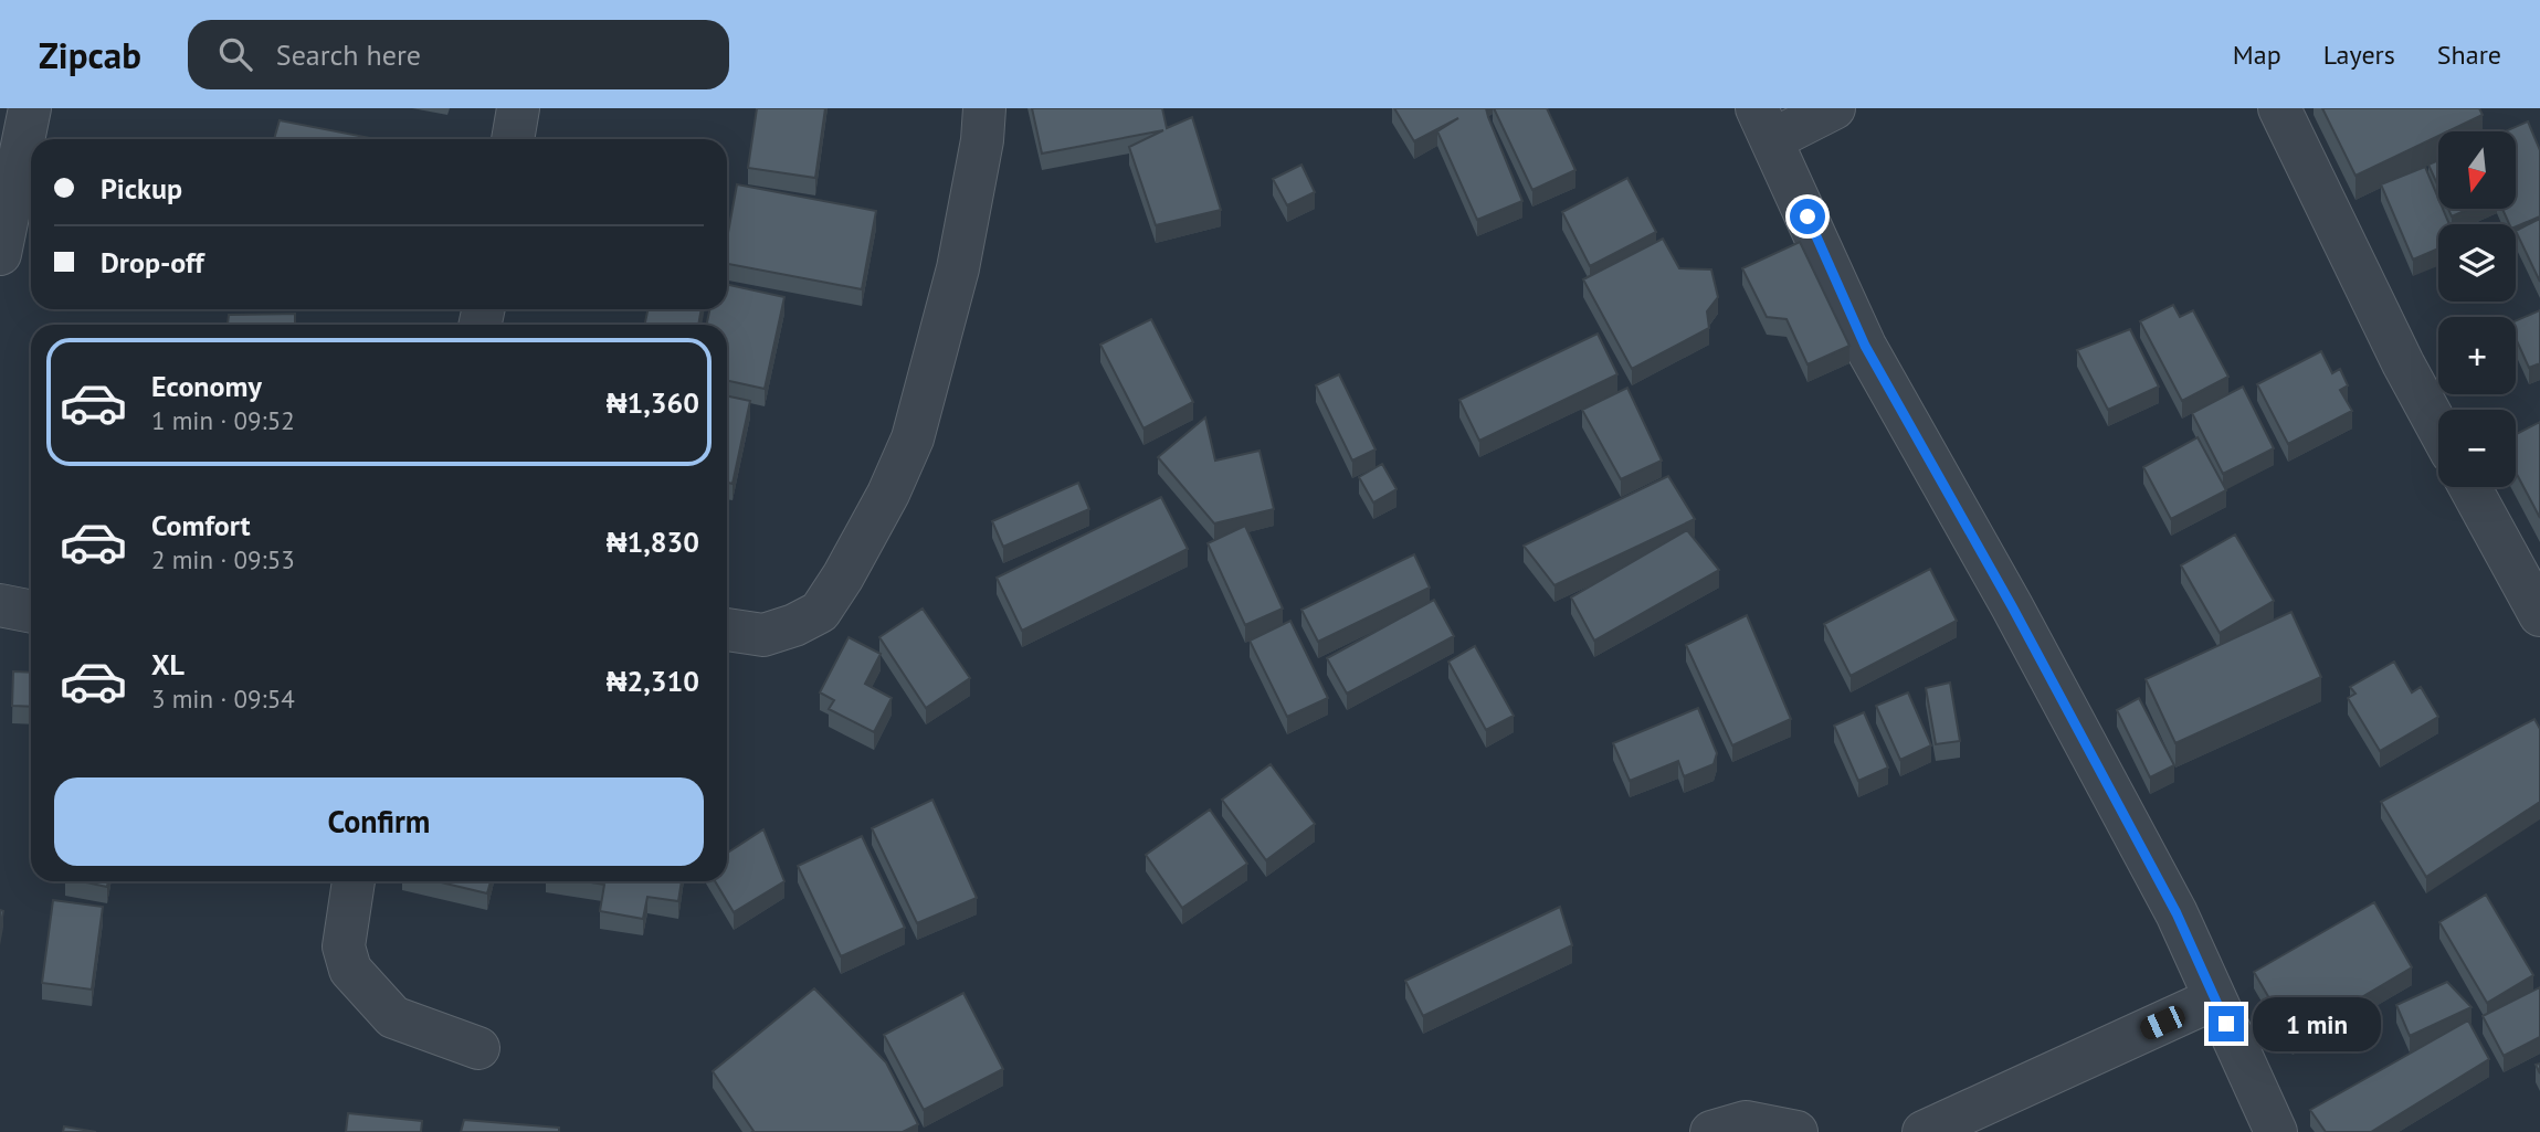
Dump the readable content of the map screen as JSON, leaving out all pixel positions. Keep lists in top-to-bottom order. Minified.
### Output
{"north":"bottom","page":{"header":"Zipcab","search":"Search here","nav":["Map","Layers","Share"],"map_buttons":["+","−"],"banner":["Pickup","Drop-off"],"list":[{"name":"Economy","note":"1 min · 09:52","value":"₦1,360"},{"name":"Comfort","note":"2 min · 09:53","value":"₦1,830"},{"name":"XL","note":"3 min · 09:54","value":"₦2,310"}],"buttons":"Confirm","bubble":"1 min"}}
